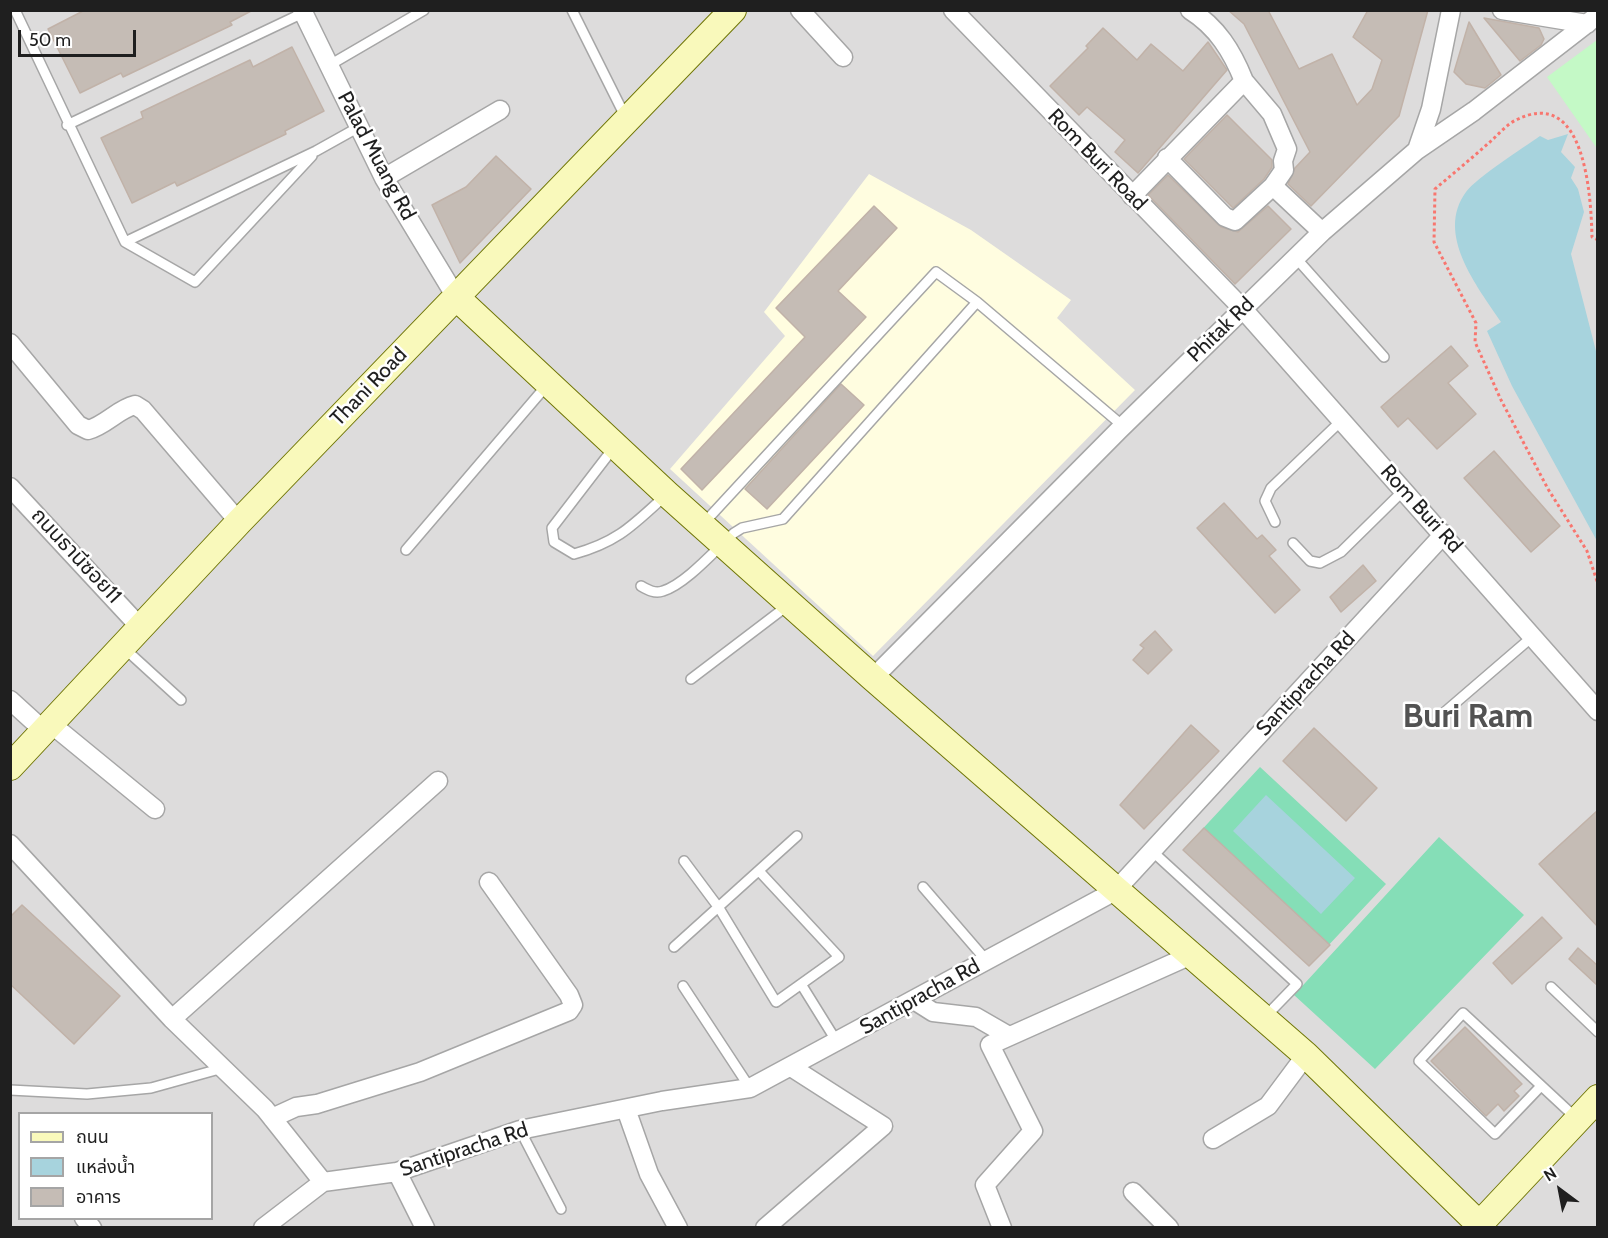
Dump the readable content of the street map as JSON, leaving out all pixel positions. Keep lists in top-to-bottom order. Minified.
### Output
{"streets":{"street":["Palad Muang Rd","Rom Buri Road","Phitak Rd","Thani Road","Rom Buri Rd","ถนนธานีซอย11","Santipracha Rd"]},"crossings":[["Palad Muang Rd","Thani Road"],["Rom Buri Road","Phitak Rd"],["Rom Buri Road","Rom Buri Rd"],["Phitak Rd","Rom Buri Rd"],["Thani Road","ถนนธานีซอย11"],["Rom Buri Rd","Santipracha Rd"]],"districts":["Buri Ram"],"legend":["ถนน","แหล่งน้ำ","อาคาร"],"scale_bar":"50 m","north":"top left"}
